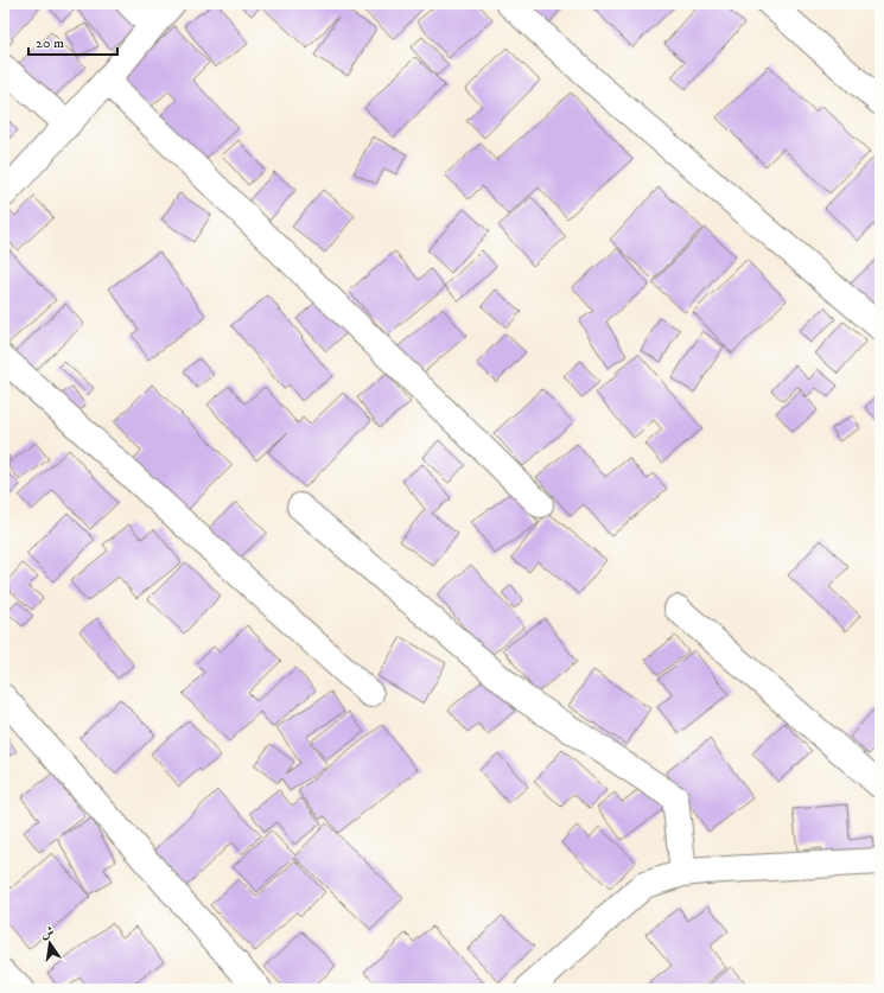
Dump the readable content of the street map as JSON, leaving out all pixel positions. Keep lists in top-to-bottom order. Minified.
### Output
{"scale_bar":"20 m","north":"top"}
